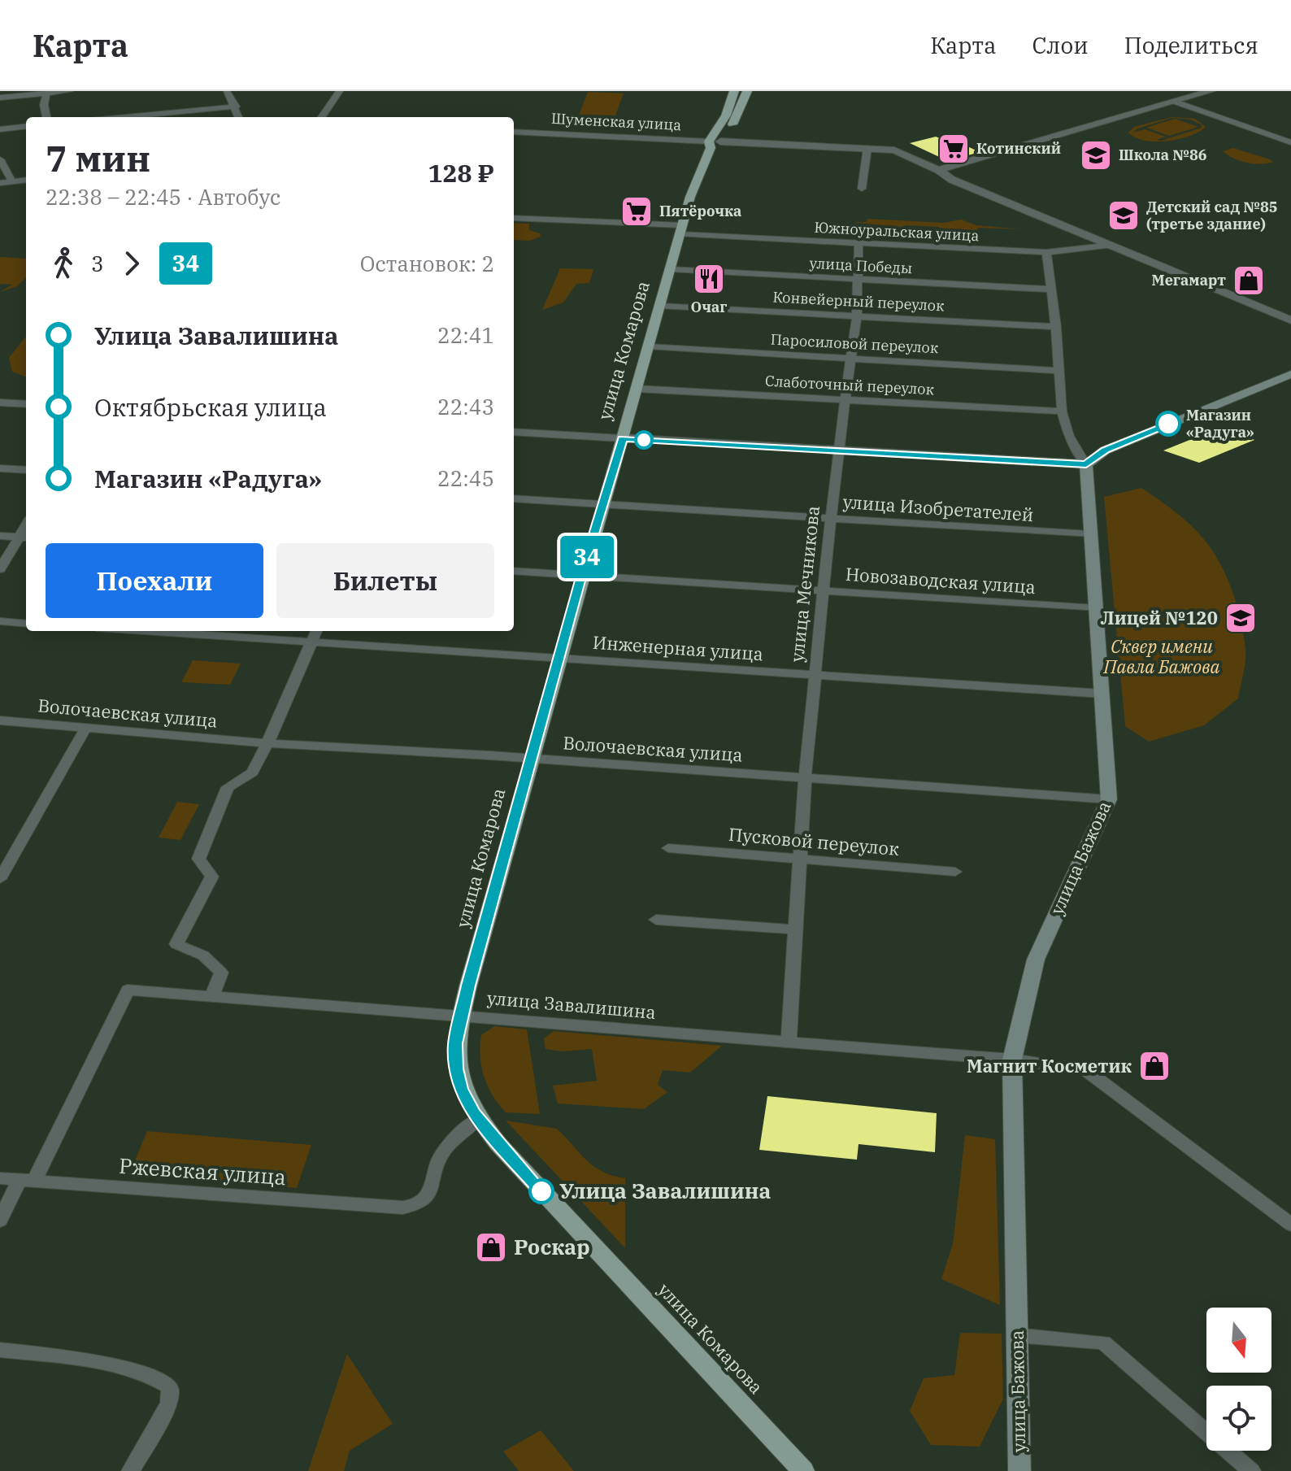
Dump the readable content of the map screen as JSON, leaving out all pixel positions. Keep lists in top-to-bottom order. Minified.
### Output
{"streets":{"main road":["улица Комарова","улица Бажова"],"street":["Шуменская улица","Южноуральская улица","улица Победы","Конвейерный переулок","Паросиловой переулок","Слаботочный переулок","улица Изобретателей","Новозаводская улица","улица Мечникова","Инженерная улица","Волочаевская улица","Пусковой переулок","улица Завалишина","Ржевская улица"]},"crossings":[["Шуменская улица","улица Комарова"],["Южноуральская улица","улица Комарова"],["Южноуральская улица","улица Мечникова"],["улица Победы","улица Комарова"],["улица Победы","улица Мечникова"],["Конвейерный переулок","улица Комарова"],["Конвейерный переулок","улица Мечникова"],["Паросиловой переулок","улица Комарова"],["Паросиловой переулок","улица Мечникова"],["улица Комарова","Слаботочный переулок"],["улица Комарова","улица Изобретателей"],["улица Комарова","Новозаводская улица"],["улица Комарова","Инженерная улица"],["улица Комарова","Волочаевская улица"],["улица Комарова","улица Завалишина"],["улица Комарова","Ржевская улица"],["Слаботочный переулок","улица Мечникова"],["улица Изобретателей","улица Мечникова"],["улица Изобретателей","улица Бажова"],["Новозаводская улица","улица Мечникова"],["Новозаводская улица","улица Бажова"],["улица Мечникова","Инженерная улица"],["улица Мечникова","Волочаевская улица"],["улица Мечникова","Пусковой переулок"],["улица Мечникова","улица Завалишина"],["Инженерная улица","улица Бажова"],["Волочаевская улица","улица Бажова"],["улица Бажова","улица Завалишина"],["улица Завалишина","Ржевская улица"]],"parks":["Сквер имени Павла Бажова"],"places":{"supermarket":["Котинский","Пятёрочка"],"school or university":["Школа №86","Детский сад №85 (третье здание)","Лицей №120"],"restaurant":["Очаг"],"shop":["Мегамарт","Магнит Косметик","Роскар"],"other":["Магазин «Радуга»","Улица Завалишина"]},"lines":["bus line 34"],"north":"bottom","page":{"header":"Карта","nav":["Карта","Слои","Поделиться"],"on_map":"34","heading":["7 мин","22:38 – 22:45 · Автобус","128 ₽"],"legs":["3","34","Остановок: 2"],"list":[{"name":"Улица Завалишина","value":"22:41"},{"name":"Октябрьская улица","value":"22:43"},{"name":"Магазин «Радуга»","value":"22:45"}],"buttons":["Поехали","Билеты"]}}
